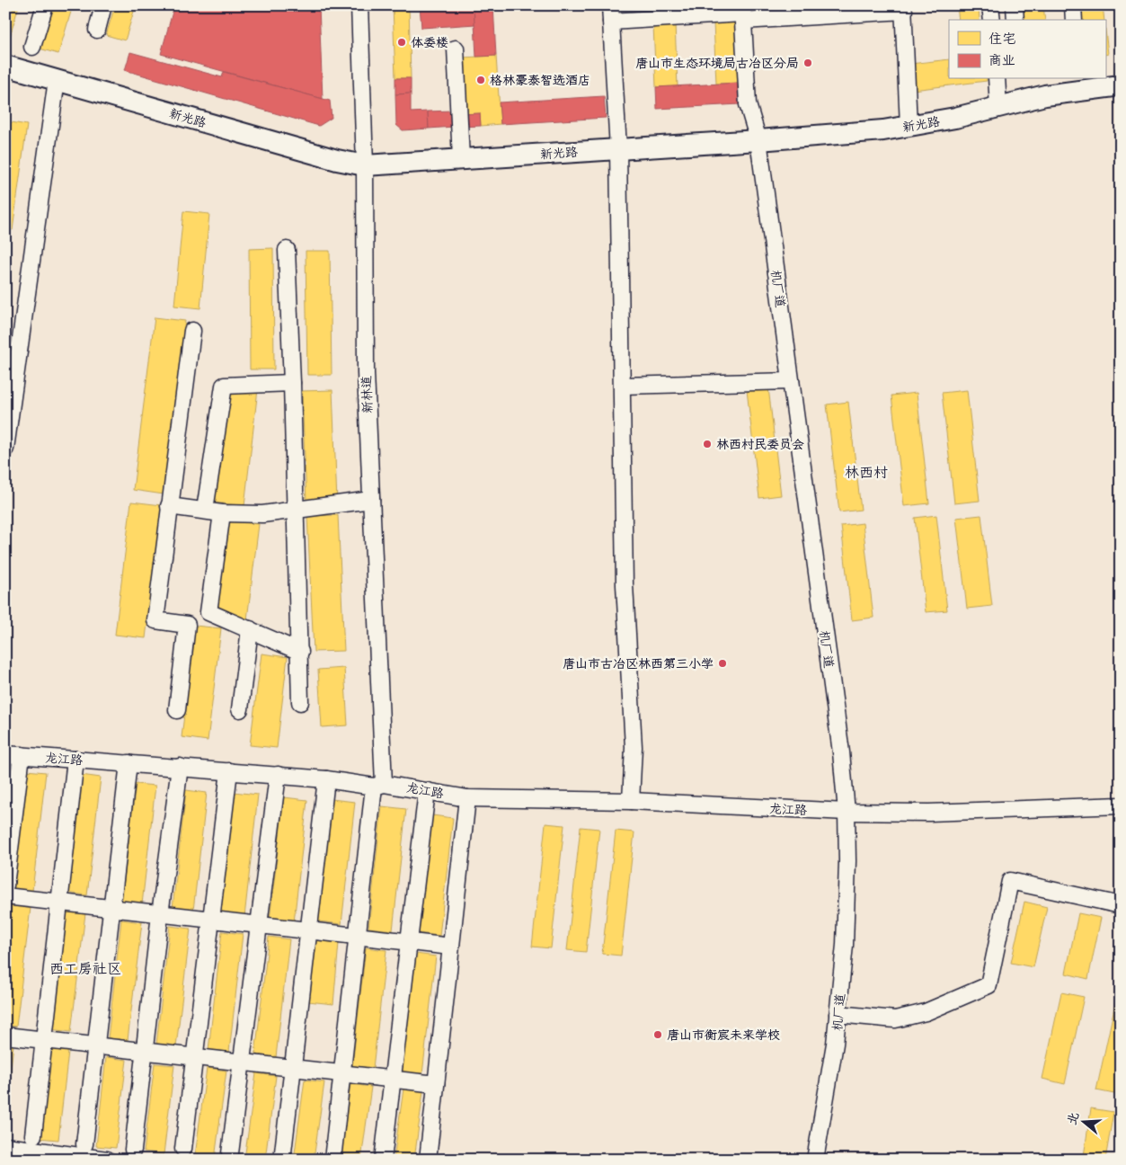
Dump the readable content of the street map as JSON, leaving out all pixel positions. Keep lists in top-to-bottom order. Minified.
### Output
{"streets":{"main road":["新光路"],"street":["机厂道","新林道","龙江路"]},"crossings":[["新光路","机厂道"],["新光路","新林道"],["机厂道","龙江路"],["新林道","龙江路"]],"districts":["林西村","西工房社区"],"places":["体委楼","唐山市生态环境局古冶区分局","格林豪泰智选酒店","林西村民委员会","唐山市古冶区林西第三小学","唐山市衡宸未来学校"],"legend":["住宅","商业"],"north":"left"}
